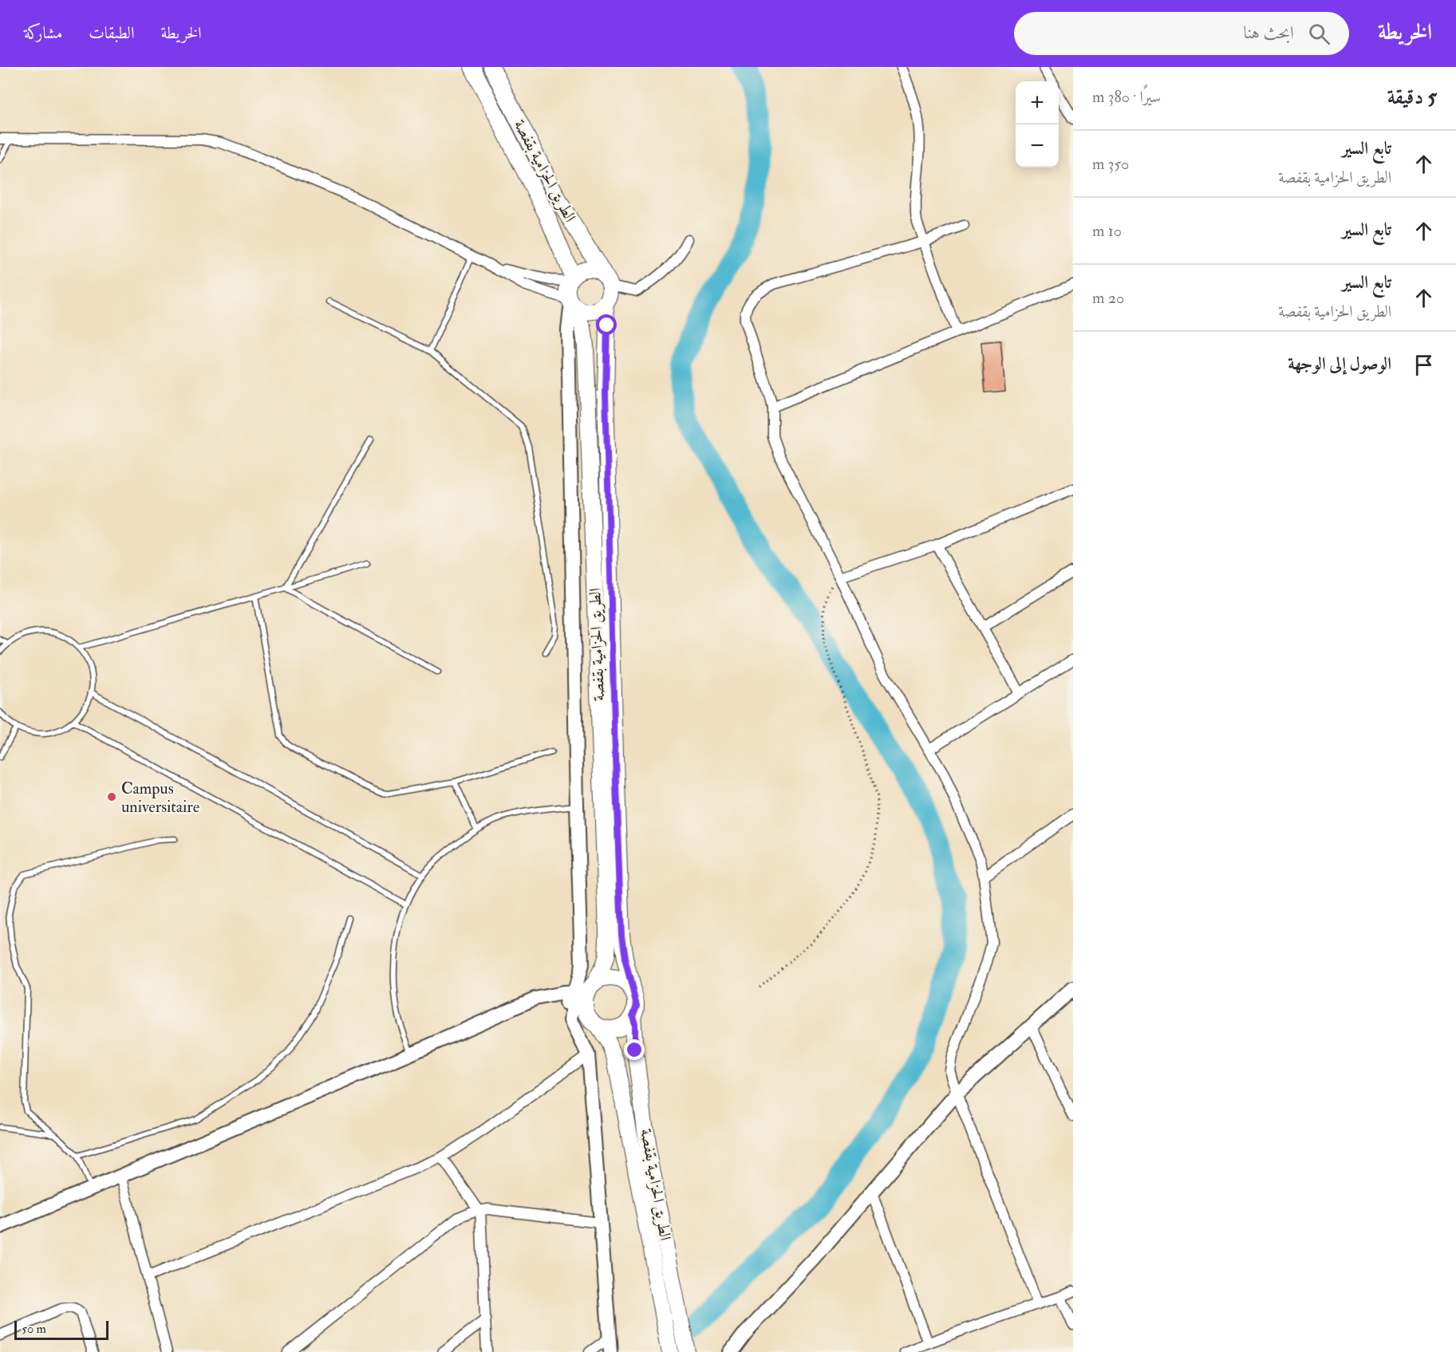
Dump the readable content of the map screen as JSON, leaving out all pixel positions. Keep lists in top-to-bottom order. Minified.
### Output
{"streets":{"main road":["الطريق الحزامية بقفصة"]},"places":["Campus universitaire"],"scale_bar":"50 m","page":{"header":"الخريطة","search":"ابحث هنا","nav":["الخريطة","الطبقات","مشاركة"],"heading":["5 دقيقة","سيرًا · 380 m"],"map_buttons":["+","−"],"list":[["تابع السير","الطريق الحزامية بقفصة","350 m"],["تابع السير","10 m"],["تابع السير","الطريق الحزامية بقفصة","20 m"],"الوصول إلى الوجهة"],"scale":"50 m"}}
